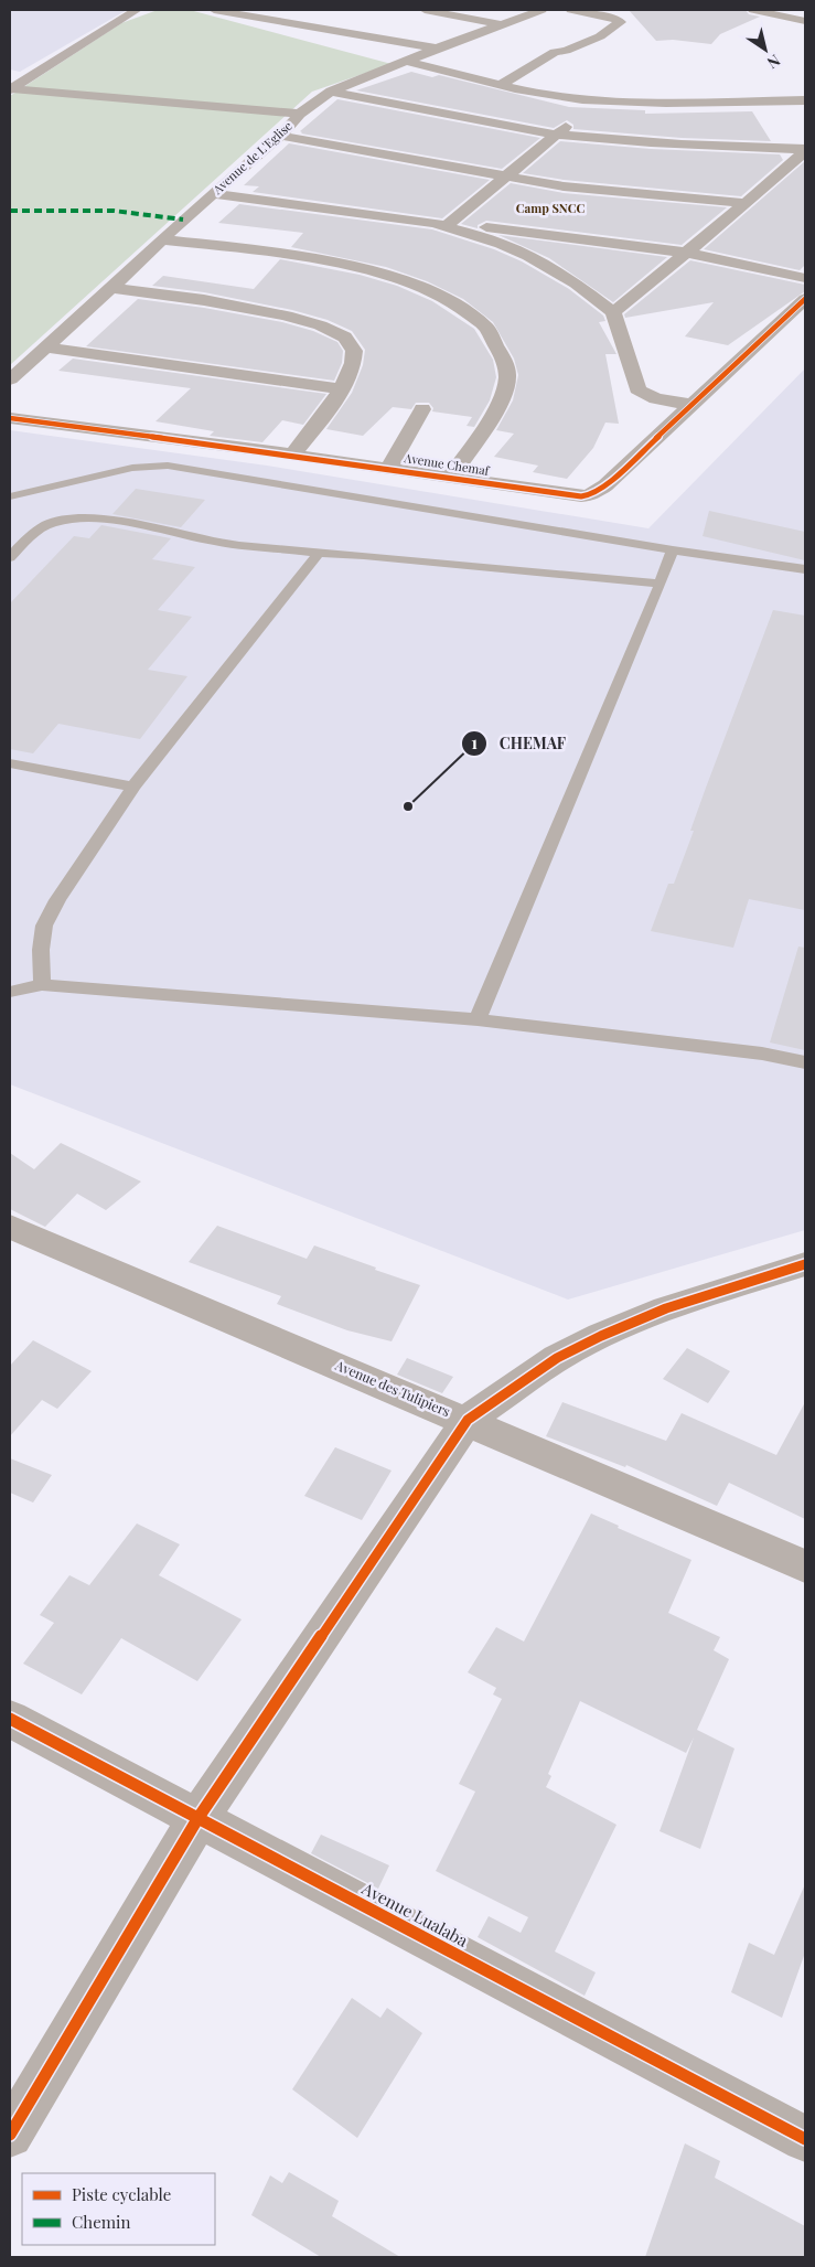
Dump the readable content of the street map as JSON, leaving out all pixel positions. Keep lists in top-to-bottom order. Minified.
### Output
{"streets":{"street":["Avenue de L'Eglise","Avenue Chemaf","Avenue des Tulipiers","Avenue Lualaba"]},"districts":["Camp SNCC"],"places":["CHEMAF"],"legend":["Piste cyclable","Chemin"],"north":"bottom right"}
